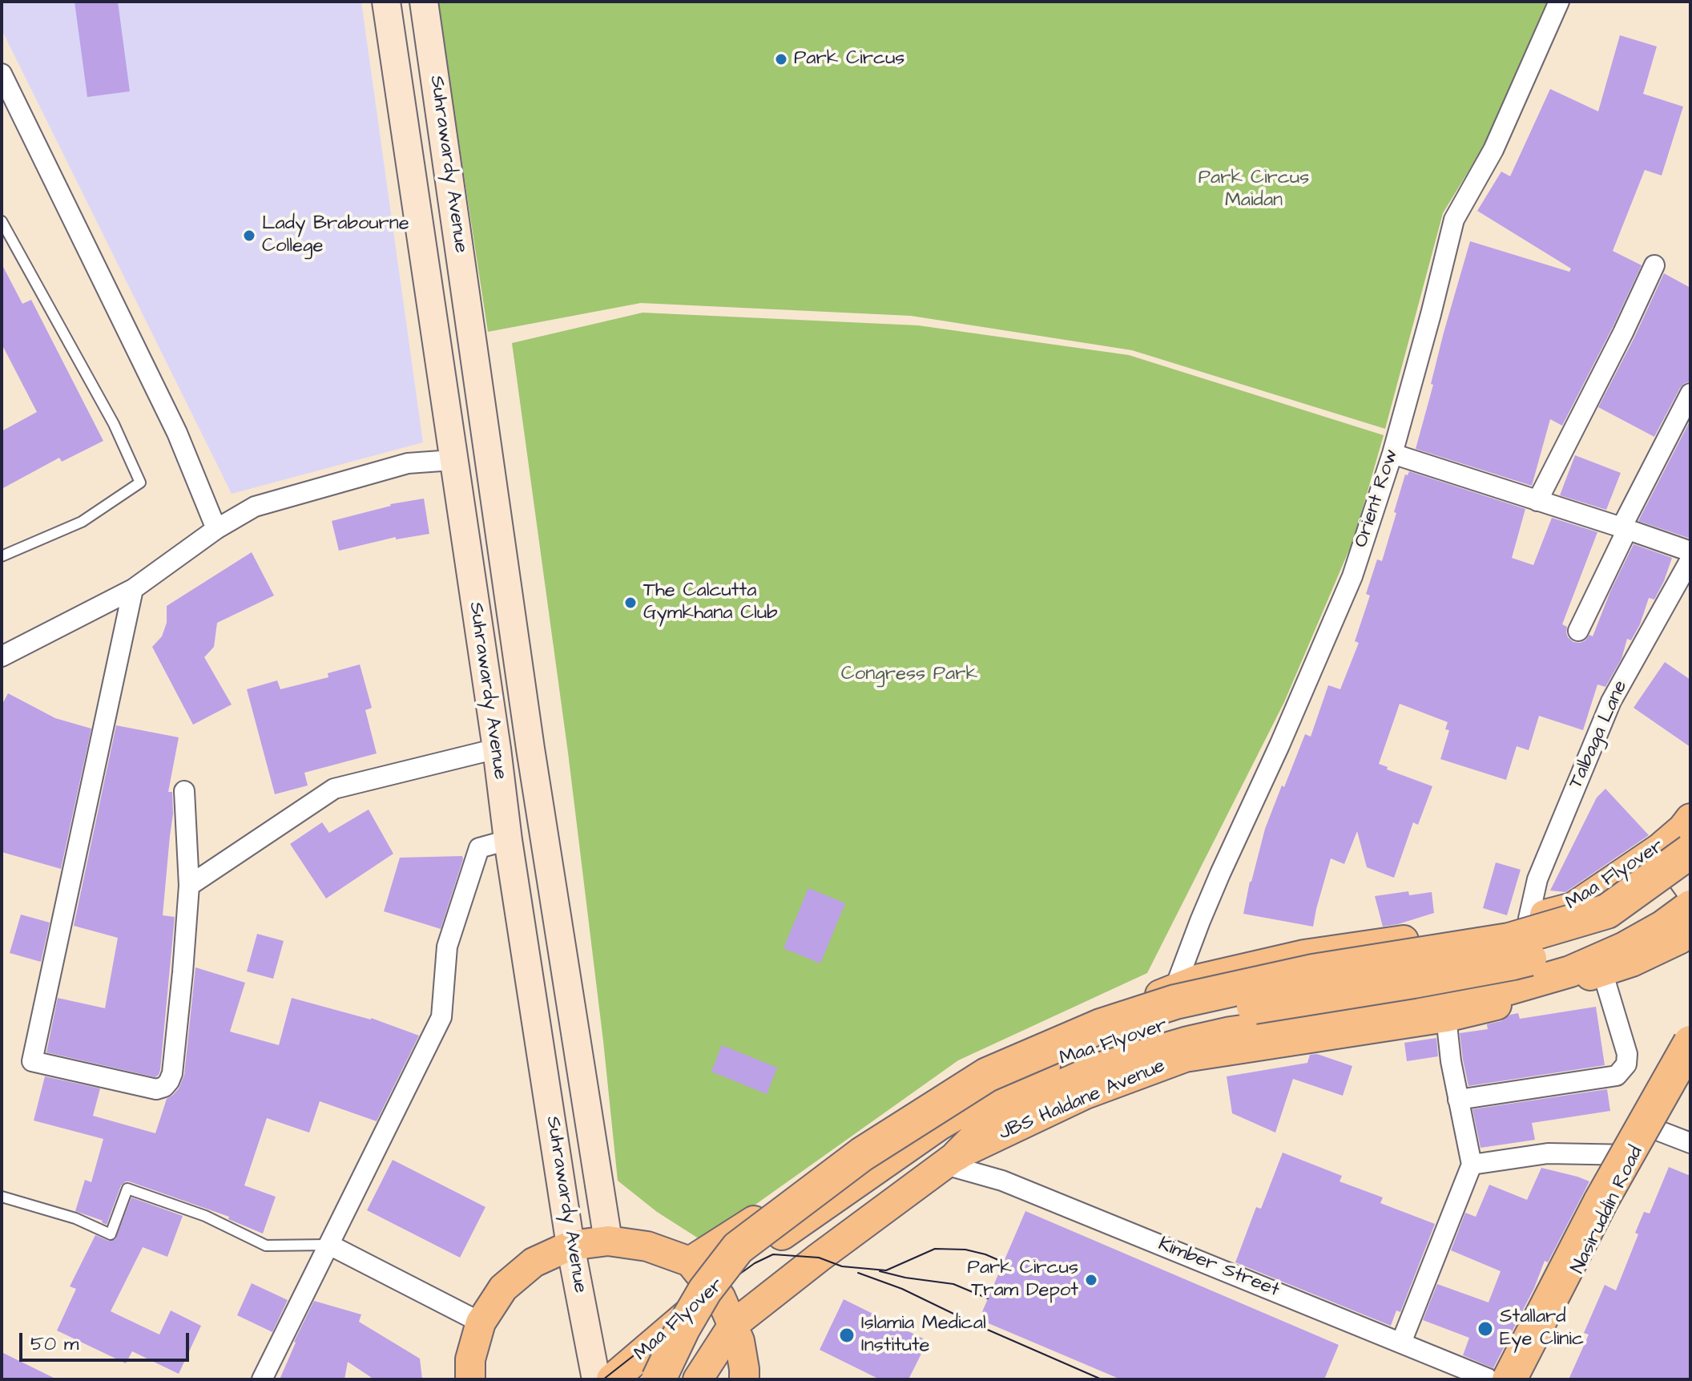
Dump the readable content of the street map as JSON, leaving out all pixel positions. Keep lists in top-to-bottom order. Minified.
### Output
{"streets":{"highway":["Maa Flyover"],"main road":["Suhrawardy Avenue","JBS Haldane Avenue","Nasiruddin Road"],"street":["Orient Row","Talbaga Lane","Kimber Street"]},"crossings":[["Orient Row","Maa Flyover"],["Talbaga Lane","Maa Flyover"],["Maa Flyover","JBS Haldane Avenue"],["Maa Flyover","Kimber Street"],["JBS Haldane Avenue","Kimber Street"]],"parks":["Park Circus Maidan","Congress Park"],"places":["Park Circus","Lady Brabourne College","The Calcutta Gymkhana Club","Park Circus Tram Depot","Stallard Eye Clinic","Islamia Medical Institute"],"scale_bar":"50 m"}
